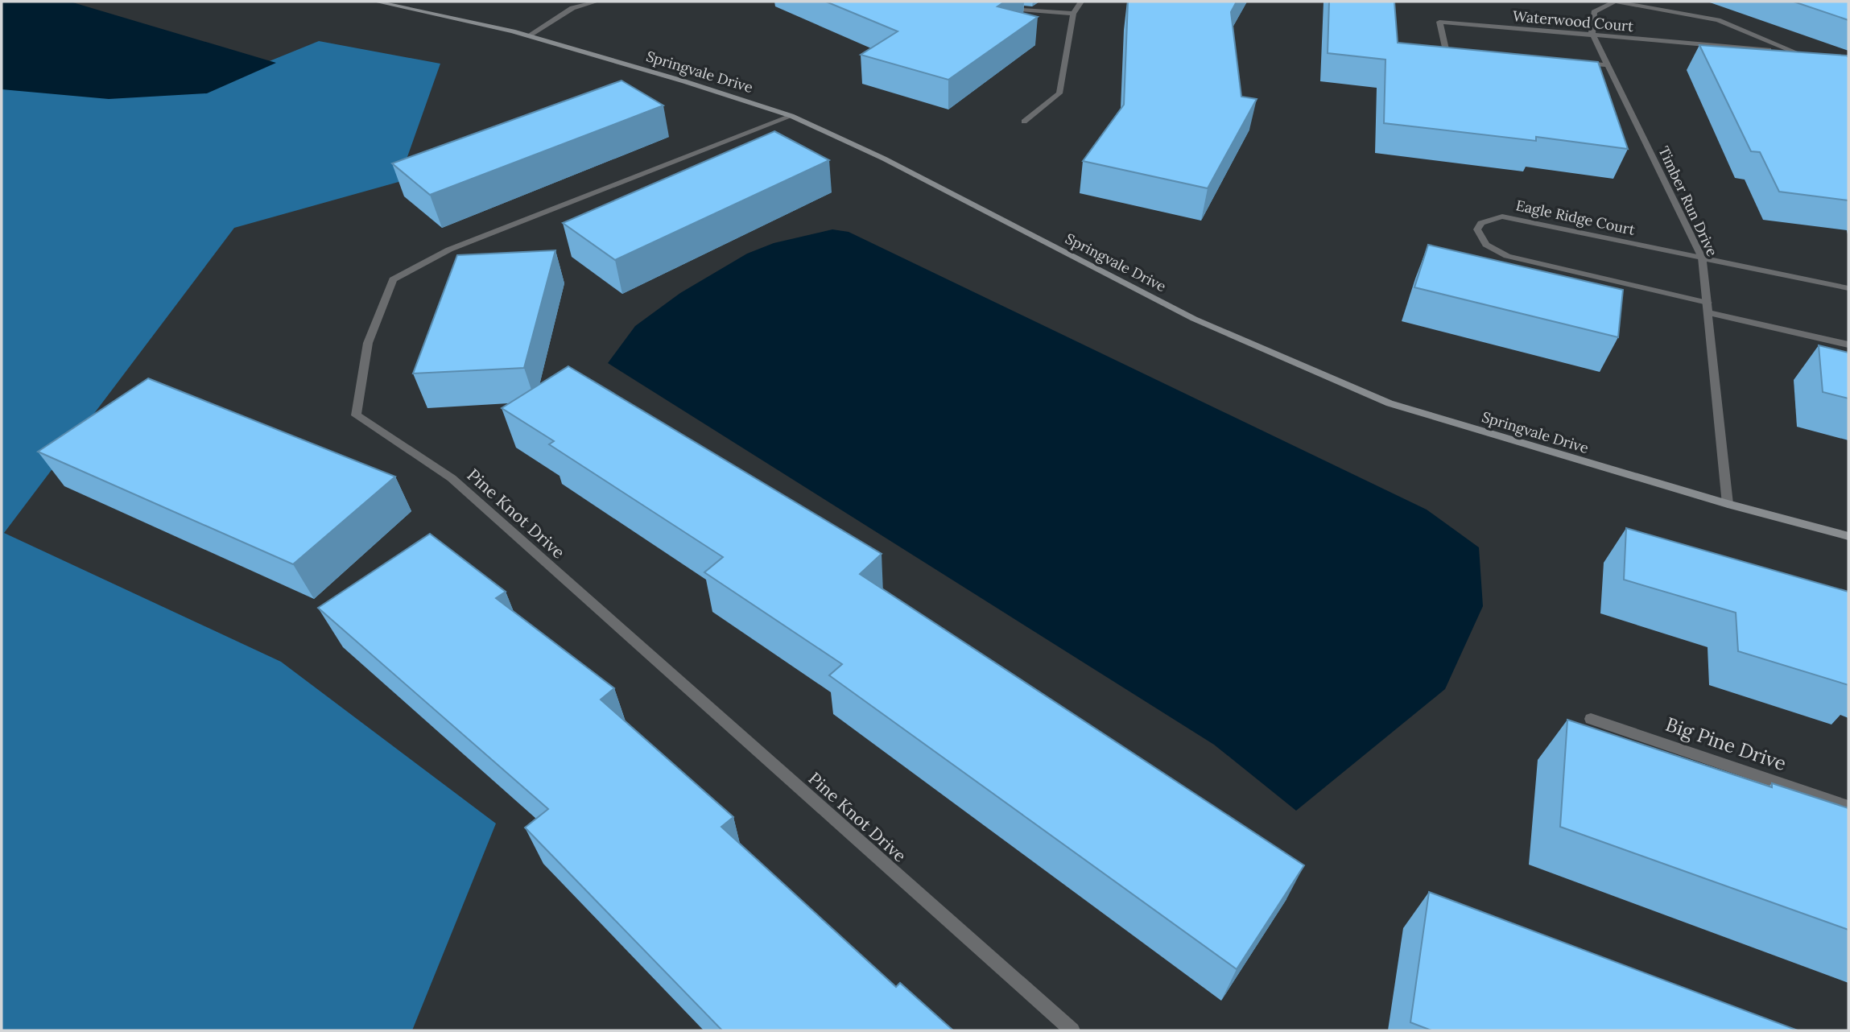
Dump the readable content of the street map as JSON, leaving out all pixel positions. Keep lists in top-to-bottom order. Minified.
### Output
{"streets":{"street":["Waterwood Court","Springvale Drive","Timber Run Drive","Eagle Ridge Court","Pine Knot Drive","Big Pine Drive"]},"crossings":[["Waterwood Court","Timber Run Drive"],["Springvale Drive","Timber Run Drive"],["Springvale Drive","Pine Knot Drive"],["Timber Run Drive","Eagle Ridge Court"]]}
